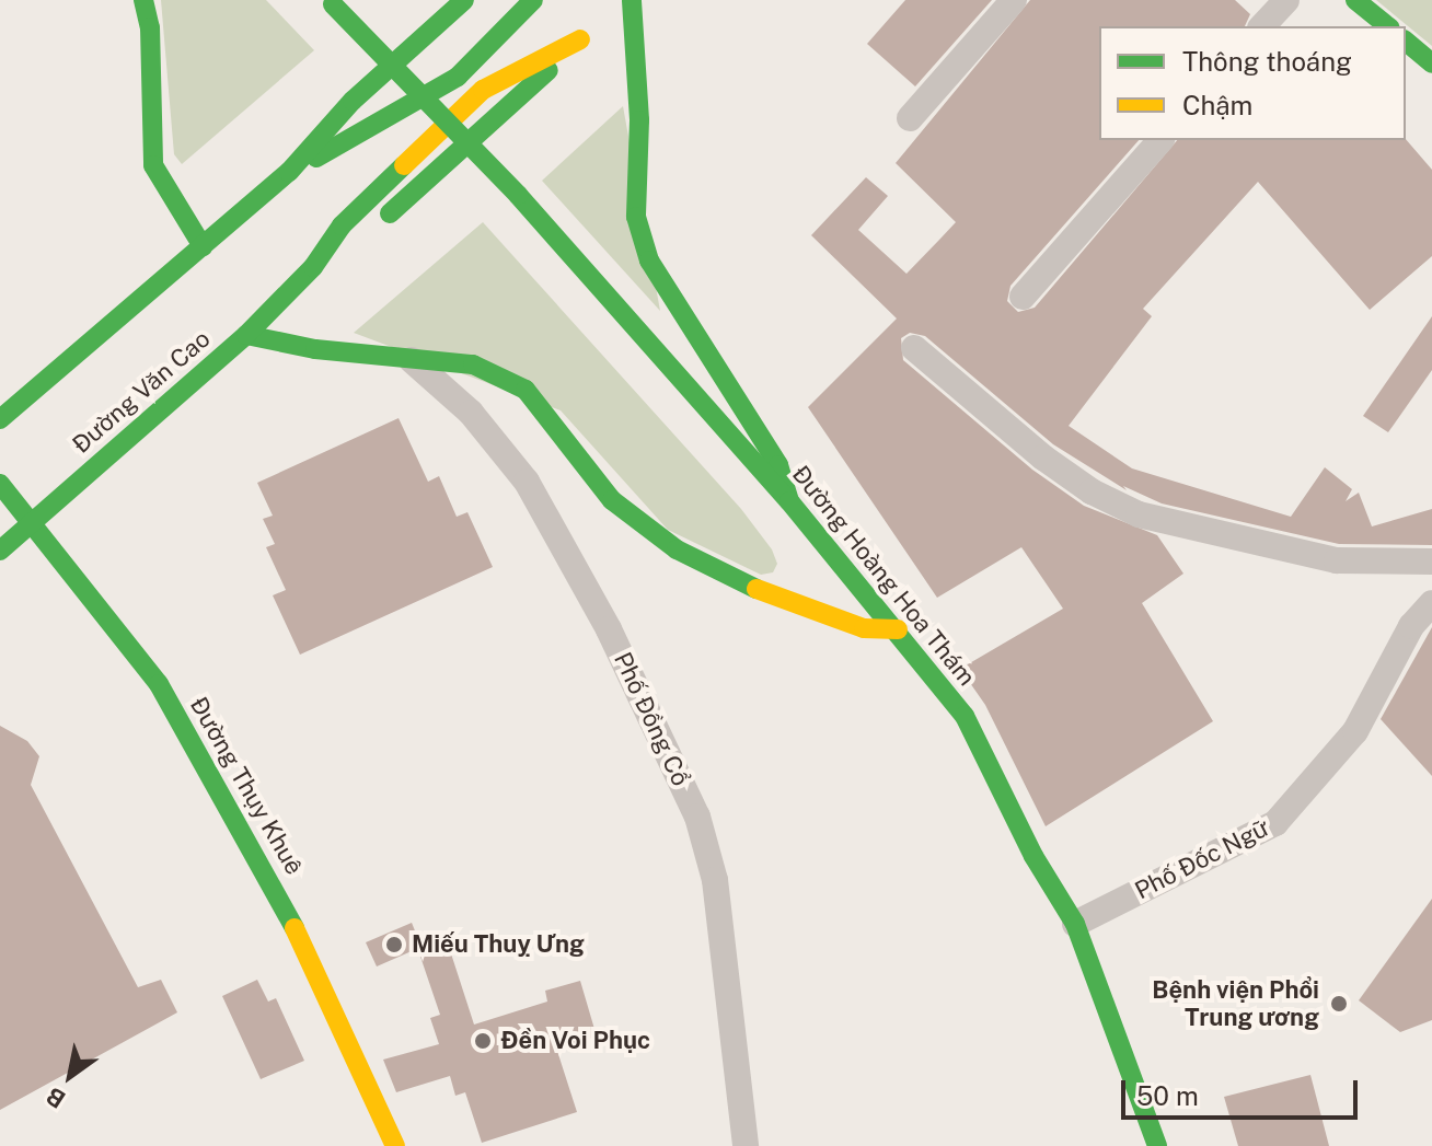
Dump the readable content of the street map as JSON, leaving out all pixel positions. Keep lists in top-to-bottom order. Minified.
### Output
{"streets":{"main road":["Đường Văn Cao","Đường Hoàng Hoa Thám","Đường Thụy Khuê"],"street":["Phố Đồng Cổ","Phố Đốc Ngữ"]},"crossings":[["Đường Văn Cao","Đường Thụy Khuê"],["Đường Hoàng Hoa Thám","Phố Đốc Ngữ"]],"places":["Miếu Thuỵ Ưng","Bệnh viện Phổi Trung ương","Đền Voi Phục"],"legend":["Thông thoáng","Chậm"],"scale_bar":"50 m","north":"bottom left"}
